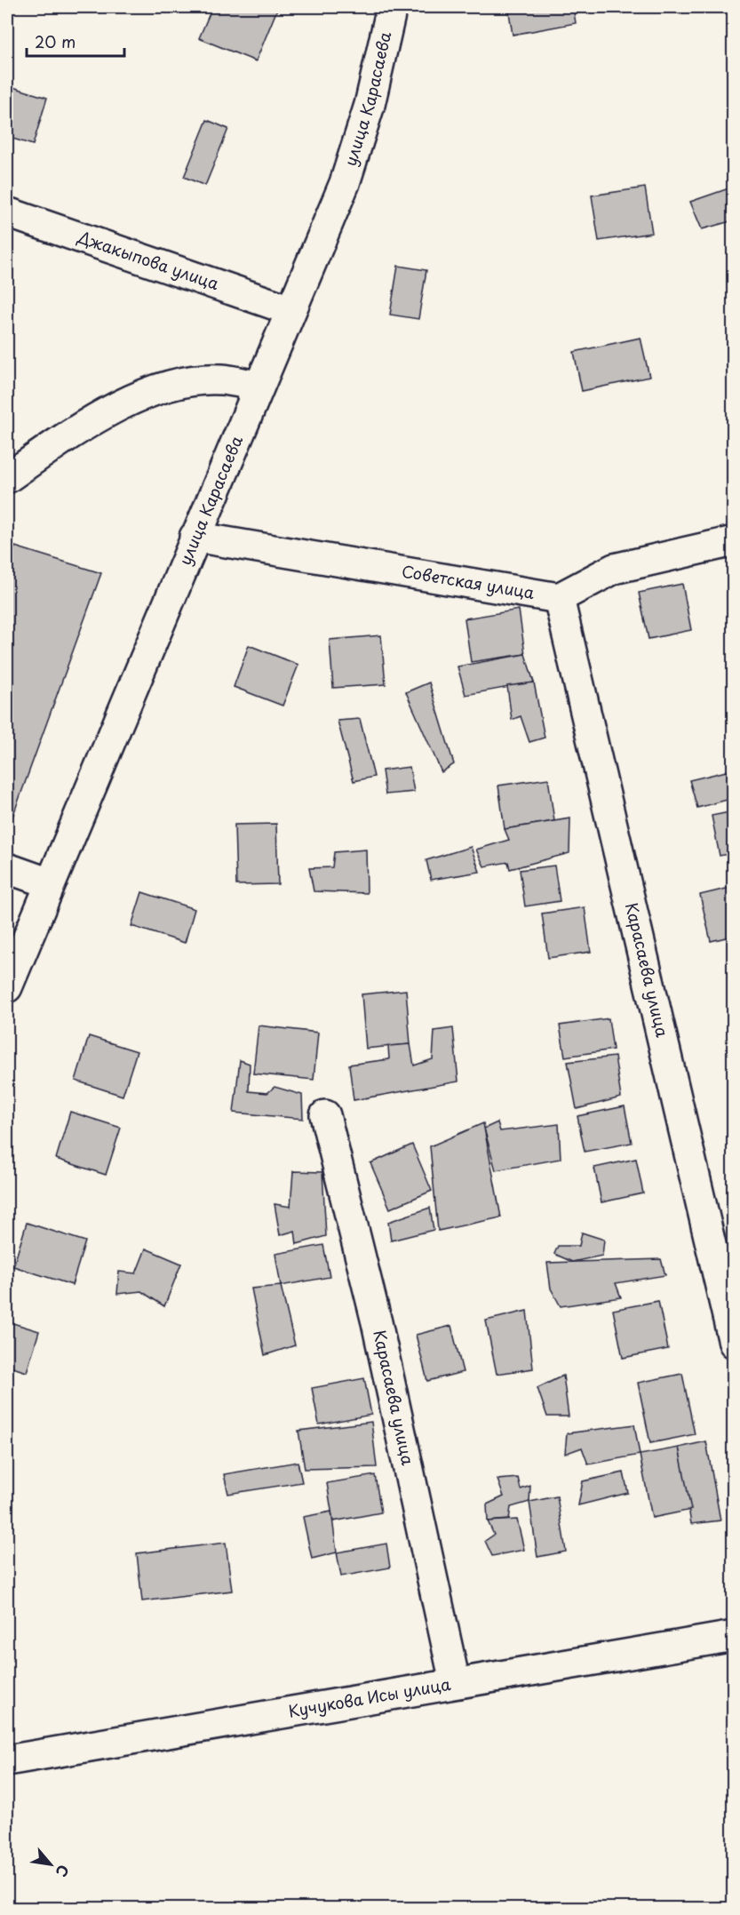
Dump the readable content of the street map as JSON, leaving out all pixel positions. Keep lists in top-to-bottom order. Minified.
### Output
{"streets":{"street":["улица Карасаева","Джакыпова улица","Советская улица","Карасаева улица","Кучукова Исы улица"]},"crossings":[["улица Карасаева","Джакыпова улица"],["улица Карасаева","Советская улица"],["Советская улица","Карасаева улица"],["Карасаева улица","Кучукова Исы улица"]],"scale_bar":"20 m","north":"bottom right"}
